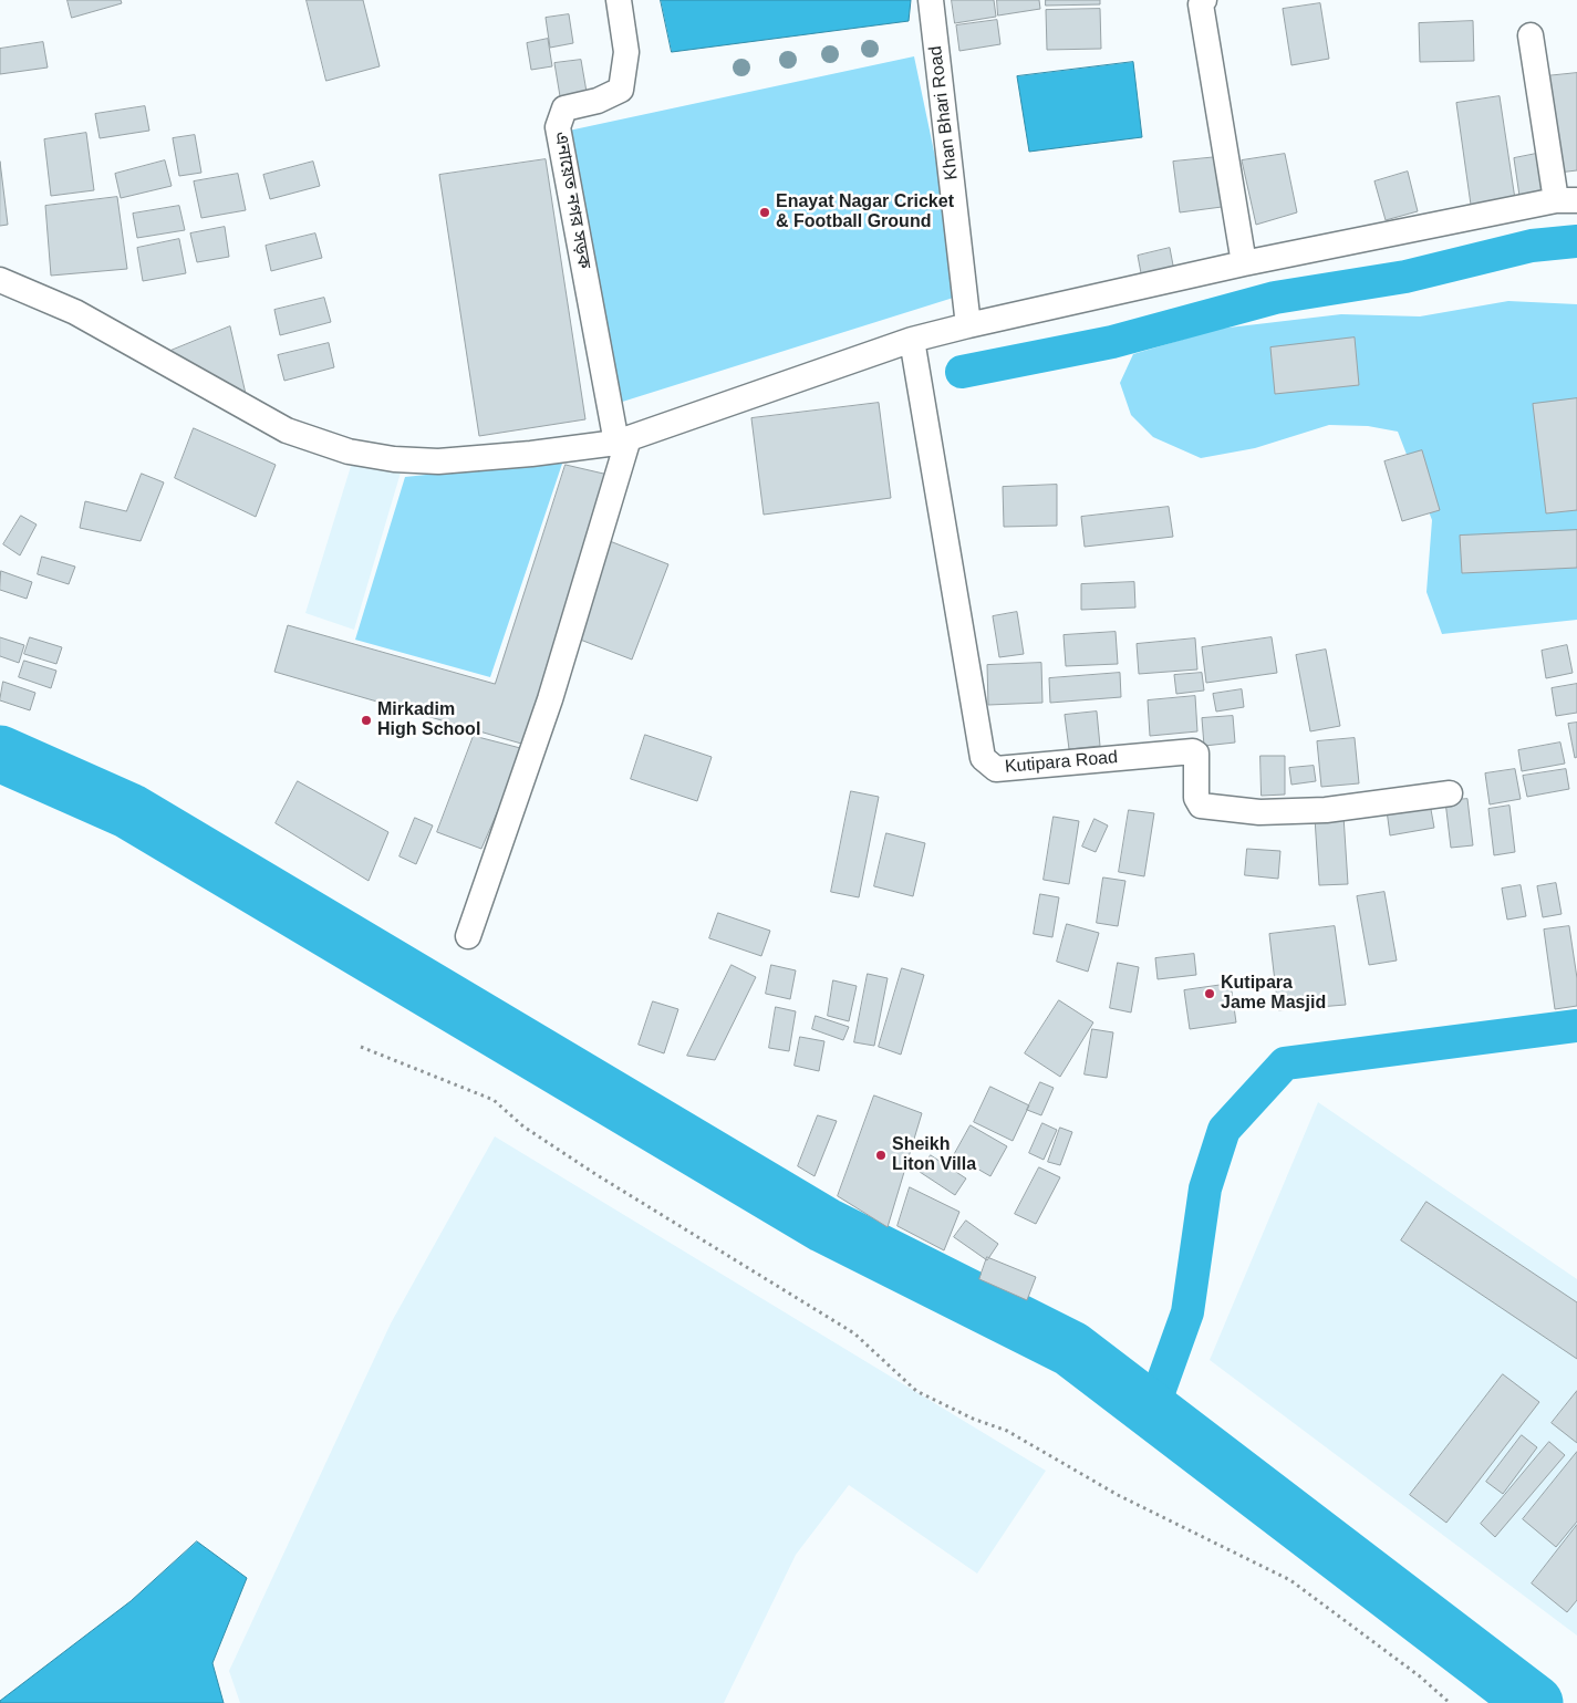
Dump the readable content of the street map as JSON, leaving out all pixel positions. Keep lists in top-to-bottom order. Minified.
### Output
{"streets":{"street":["Khan Bhari Road","এনায়েত নগর সড়ক","Kutipara Road"]},"places":["Enayat Nagar Cricket & Football Ground","Mirkadim High School","Kutipara Jame Masjid","Sheikh Liton Villa"]}
